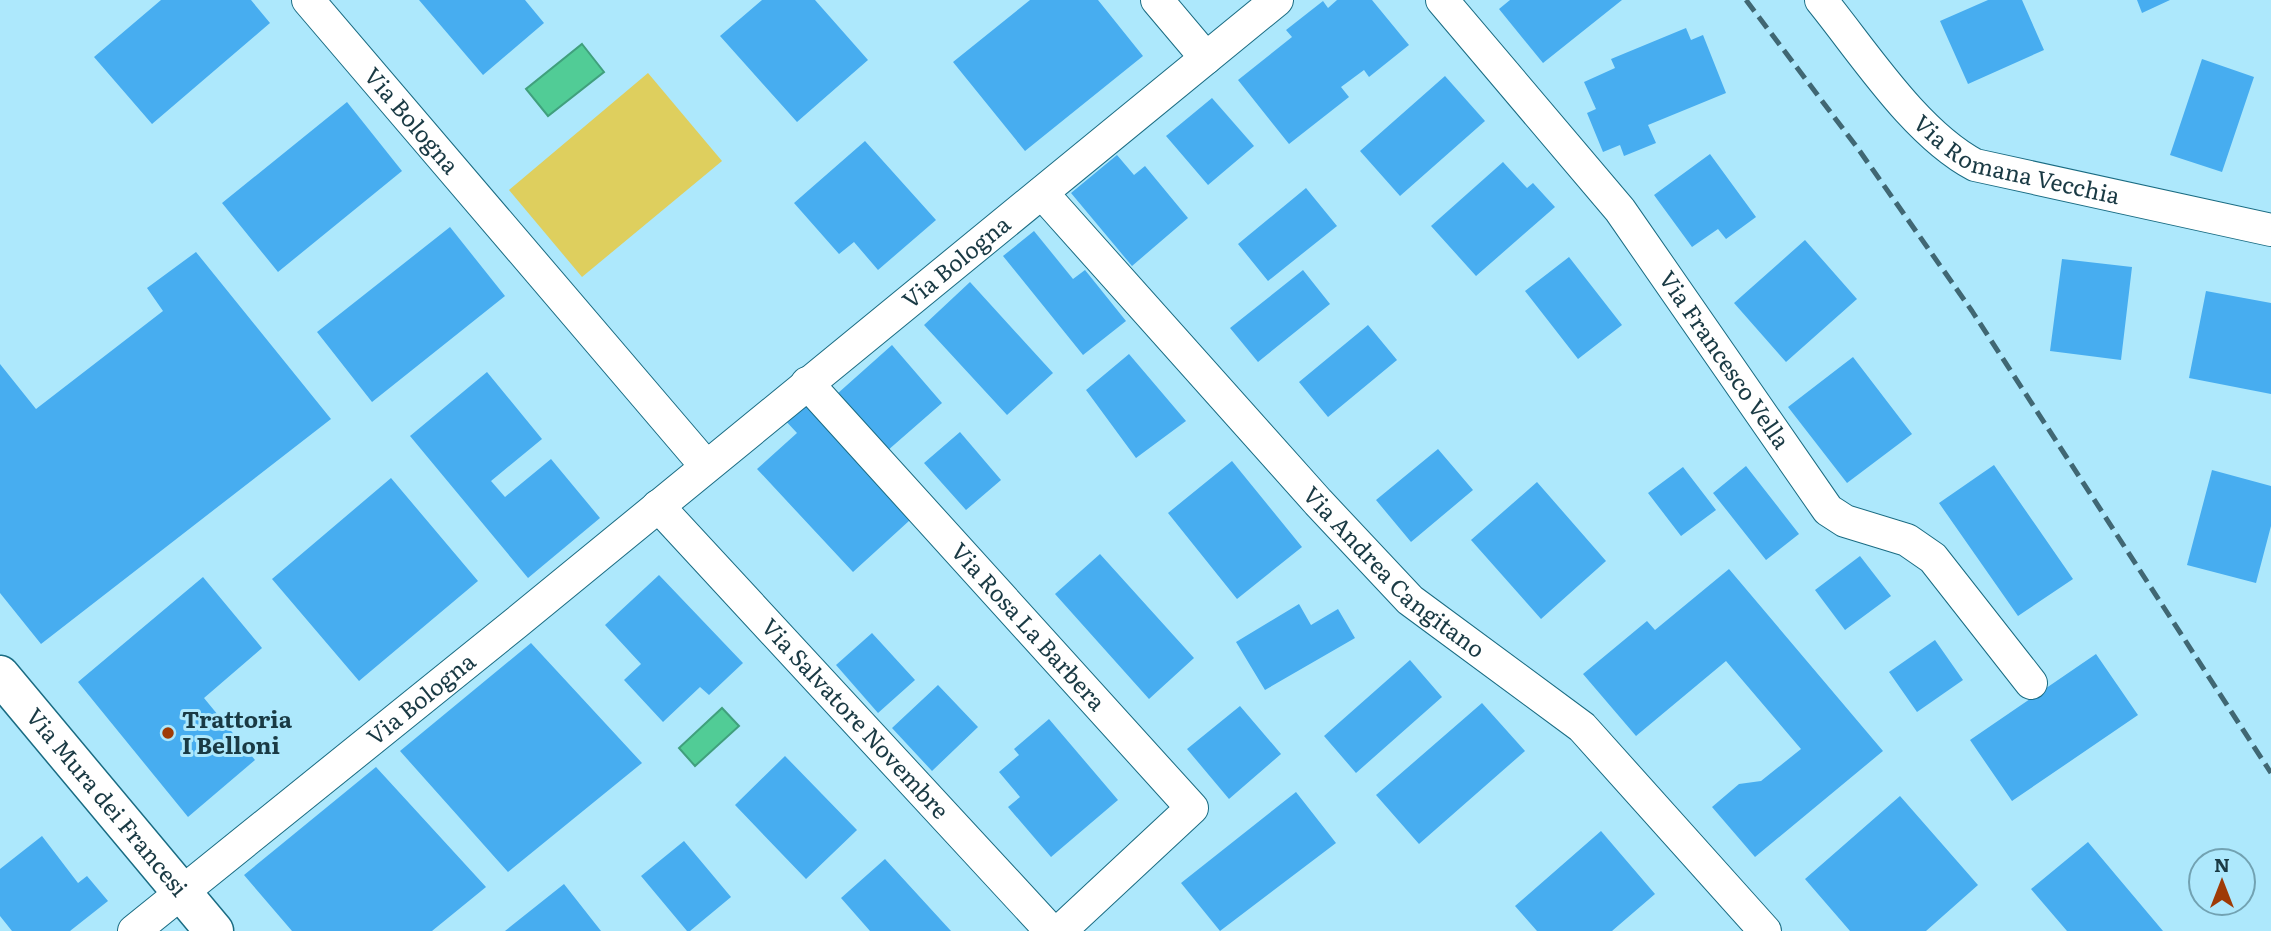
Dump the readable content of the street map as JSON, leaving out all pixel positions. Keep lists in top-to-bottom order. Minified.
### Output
{"streets":{"street":["Via Bologna","Via Romana Vecchia","Via Francesco Vella","Via Andrea Cangitano","Via Rosa La Barbera","Via Salvatore Novembre","Via Mura dei Francesi"]},"crossings":[["Via Bologna","Via Andrea Cangitano"],["Via Bologna","Via Rosa La Barbera"],["Via Bologna","Via Salvatore Novembre"],["Via Bologna","Via Mura dei Francesi"]],"places":["Trattoria I Belloni"],"north":"top"}
